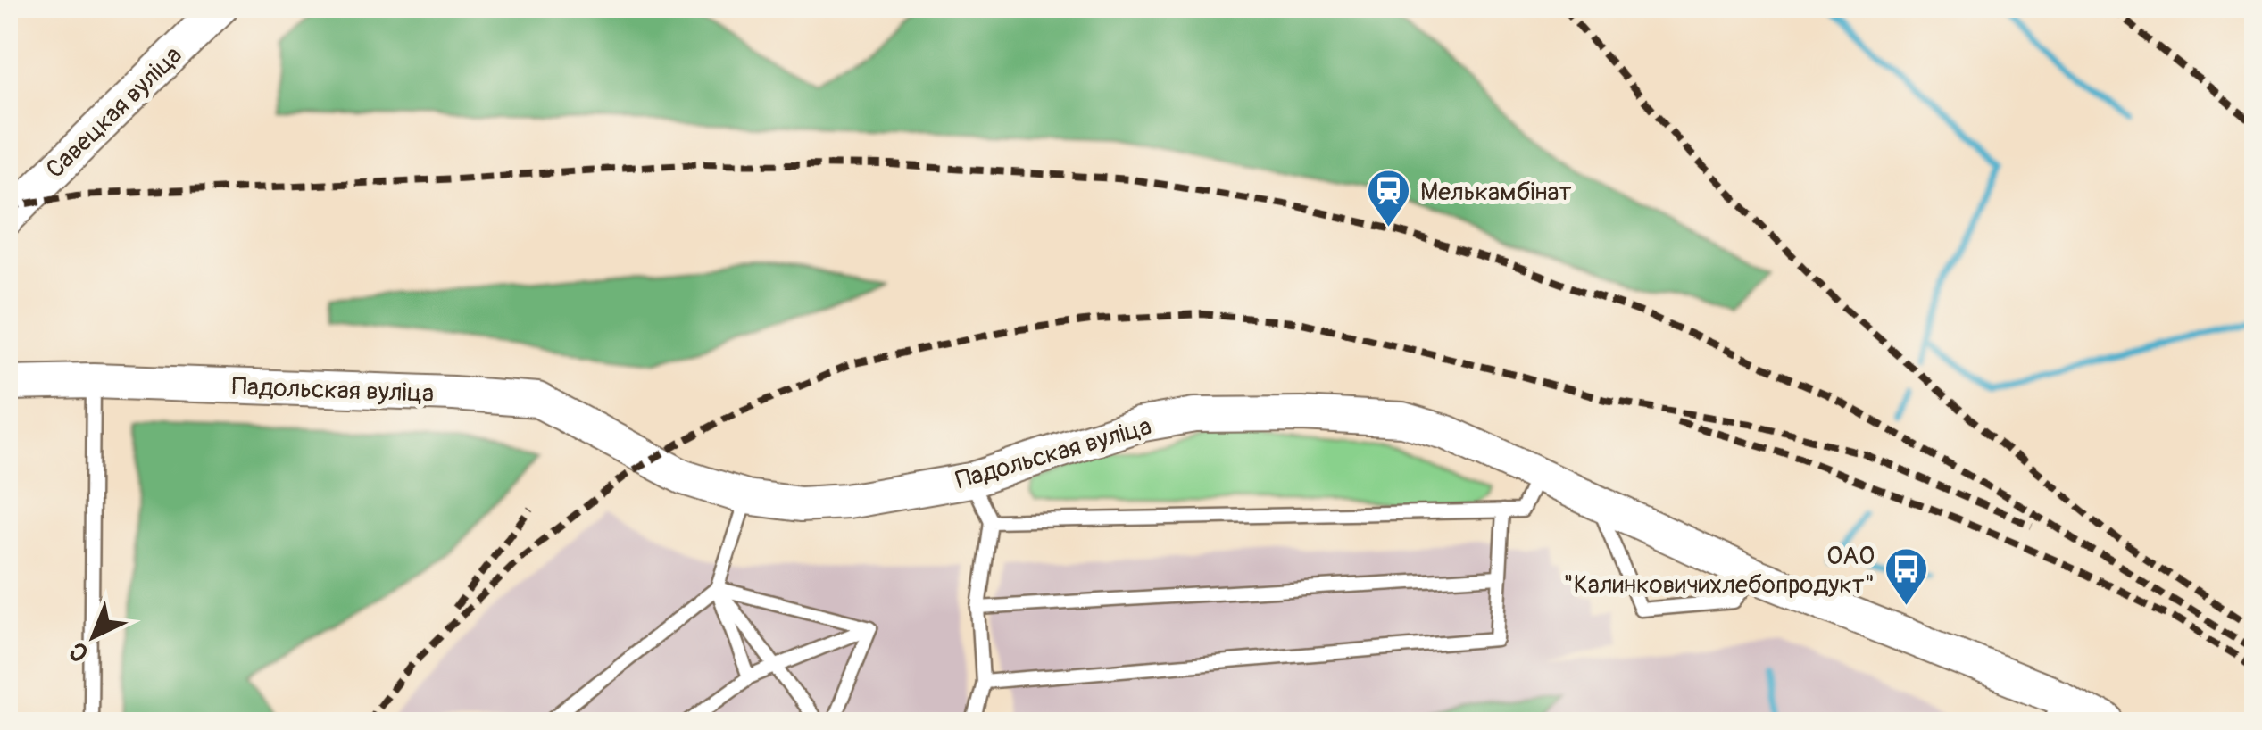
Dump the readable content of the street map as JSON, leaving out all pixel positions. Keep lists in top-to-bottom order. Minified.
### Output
{"streets":{"main road":["Савецкая вуліца","Падольская вуліца"]},"places":{"station":["Мелькамбінат"],"bus stop":["ОАО \"Калинковичихлебопродукт\""]},"north":"bottom left"}
